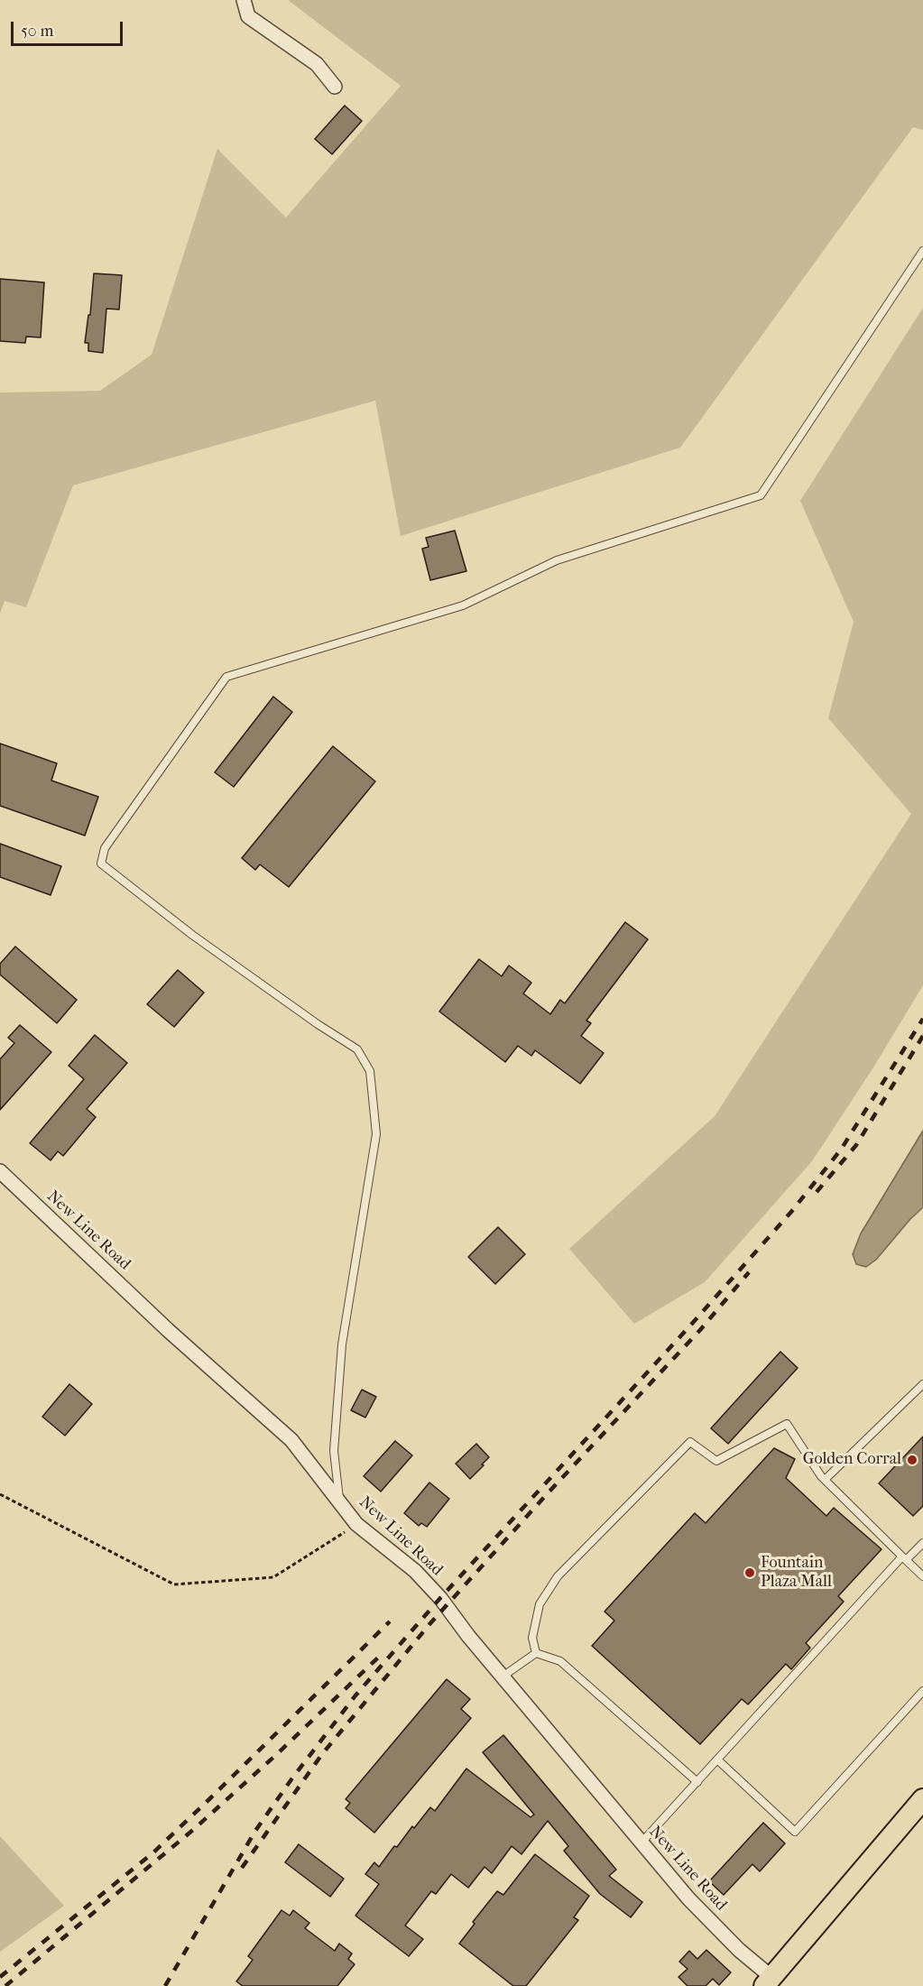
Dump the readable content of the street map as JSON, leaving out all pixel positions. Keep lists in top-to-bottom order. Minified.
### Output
{"streets":{"street":["New Line Road"]},"places":["Golden Corral","Fountain Plaza Mall"],"scale_bar":"50 m"}
